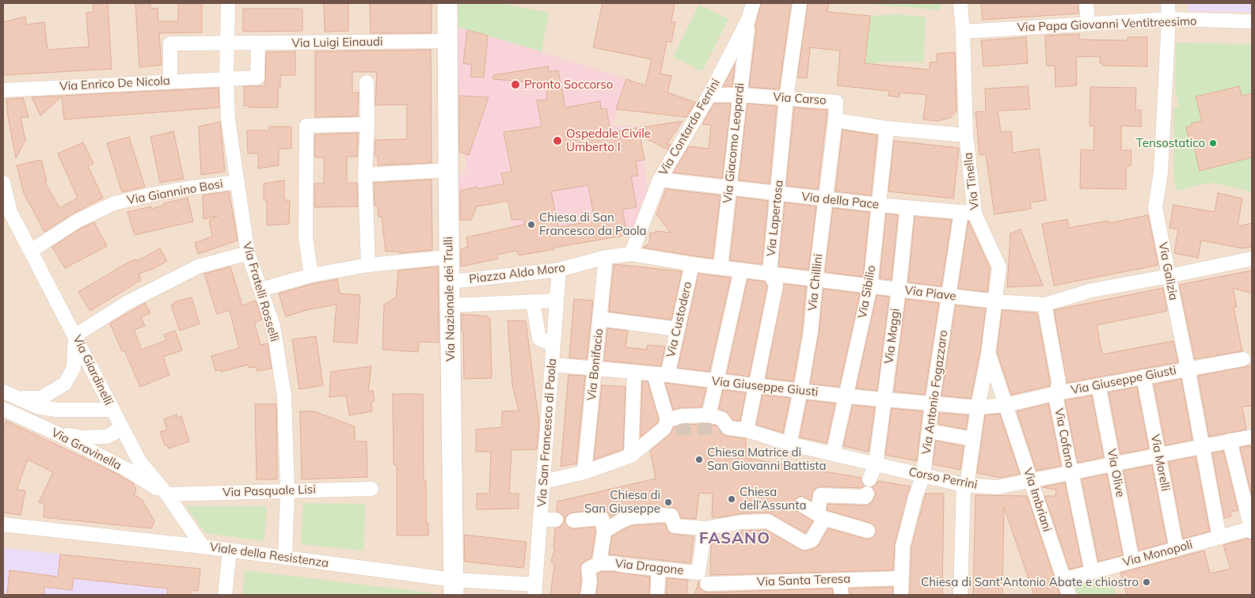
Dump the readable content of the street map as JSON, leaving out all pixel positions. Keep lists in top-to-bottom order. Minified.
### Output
{"streets":{"street":["Via Papa Giovanni Ventitreesimo","Via Luigi Einaudi","Via Enrico De Nicola","Via Carso","Via Contardo Ferrini","Via Giacomo Leopardi","Via Tinella","Via Giannino Bosi","Via della Pace","Via Lapertosa","Via Galizia","Piazza Aldo Moro","Via Chillini","Via Fratelli Rosselli","Via Sibilio","Via Piave","Via Nazionale dei Trulli","Via Custodero","Via Maggi","Via Bonifacio","Via Giardinelli","Via Giuseppe Giusti","Via Antonio Fogazzaro","Via San Francesco di Paola","Via Cofano","Via Gravinella","Via Morelli","Via Olive","Corso Perrini","Via Pasquale Lisi","Via Imbriani","Via Monopoli","Viale della Resistenza","Via Dragone","Via Santa Teresa"]},"crossings":[["Via Papa Giovanni Ventitreesimo","Via Tinella"],["Via Papa Giovanni Ventitreesimo","Via Galizia"],["Via Luigi Einaudi","Via Enrico De Nicola"],["Via Luigi Einaudi","Via Fratelli Rosselli"],["Via Luigi Einaudi","Via Nazionale dei Trulli"],["Via Enrico De Nicola","Via Fratelli Rosselli"],["Via Carso","Via Contardo Ferrini"],["Via Carso","Via Giacomo Leopardi"],["Via Carso","Via Tinella"],["Via Carso","Via Lapertosa"],["Via Carso","Via Chillini"],["Via Carso","Via Sibilio"],["Via Contardo Ferrini","Via Giacomo Leopardi"],["Via Contardo Ferrini","Via della Pace"],["Via Contardo Ferrini","Via Piave"],["Via Giacomo Leopardi","Via della Pace"],["Via Giacomo Leopardi","Via Piave"],["Via Tinella","Via della Pace"],["Via Tinella","Via Piave"],["Via Tinella","Via Giuseppe Giusti"],["Via Tinella","Via Antonio Fogazzaro"],["Via Tinella","Via Imbriani"],["Via Giannino Bosi","Via Fratelli Rosselli"],["Via Giannino Bosi","Via Giardinelli"],["Via della Pace","Via Lapertosa"],["Via della Pace","Via Chillini"],["Via della Pace","Via Sibilio"],["Via della Pace","Via Maggi"],["Via della Pace","Via Antonio Fogazzaro"],["Via Lapertosa","Via Piave"],["Via Lapertosa","Via Giuseppe Giusti"],["Via Lapertosa","Corso Perrini"],["Via Galizia","Via Piave"],["Via Galizia","Via Giuseppe Giusti"],["Via Galizia","Corso Perrini"],["Via Galizia","Via Monopoli"],["Piazza Aldo Moro","Via Piave"],["Piazza Aldo Moro","Via Nazionale dei Trulli"],["Piazza Aldo Moro","Via Bonifacio"],["Piazza Aldo Moro","Via San Francesco di Paola"],["Via Chillini","Via Piave"],["Via Chillini","Via Giuseppe Giusti"],["Via Chillini","Corso Perrini"],["Via Fratelli Rosselli","Via Pasquale Lisi"],["Via Fratelli Rosselli","Viale della Resistenza"],["Via Sibilio","Via Piave"],["Via Sibilio","Via Giuseppe Giusti"],["Via Sibilio","Corso Perrini"],["Via Piave","Via Custodero"],["Via Piave","Via Maggi"],["Via Piave","Via Bonifacio"],["Via Piave","Via Antonio Fogazzaro"],["Via Piave","Via Cofano"],["Via Nazionale dei Trulli","Viale della Resistenza"],["Via Custodero","Via Giuseppe Giusti"],["Via Maggi","Via Giuseppe Giusti"],["Via Maggi","Corso Perrini"],["Via Bonifacio","Via Giuseppe Giusti"],["Via Giardinelli","Via Gravinella"],["Via Giardinelli","Via Pasquale Lisi"],["Via Giardinelli","Viale della Resistenza"],["Via Giuseppe Giusti","Via Antonio Fogazzaro"],["Via Giuseppe Giusti","Via San Francesco di Paola"],["Via Giuseppe Giusti","Via Cofano"],["Via Giuseppe Giusti","Via Morelli"],["Via Giuseppe Giusti","Via Olive"],["Via Giuseppe Giusti","Via Imbriani"],["Via Antonio Fogazzaro","Corso Perrini"],["Via Antonio Fogazzaro","Via Santa Teresa"],["Via San Francesco di Paola","Viale della Resistenza"],["Via Cofano","Corso Perrini"],["Via Cofano","Via Monopoli"],["Via Gravinella","Via Pasquale Lisi"],["Via Morelli","Corso Perrini"],["Via Morelli","Via Monopoli"],["Via Olive","Corso Perrini"],["Via Olive","Via Monopoli"],["Corso Perrini","Via Imbriani"],["Via Imbriani","Via Monopoli"]],"districts":["FASANO"],"places":["Pronto Soccorso","Ospedale Civile Umberto I","Tensostatico","Chiesa di San Francesco da Paola","Chiesa Matrice di San Giovanni Battista","Chiesa dell’Assunta","Chiesa di San Giuseppe","Chiesa di Sant'Antonio Abate e chiostro"]}
